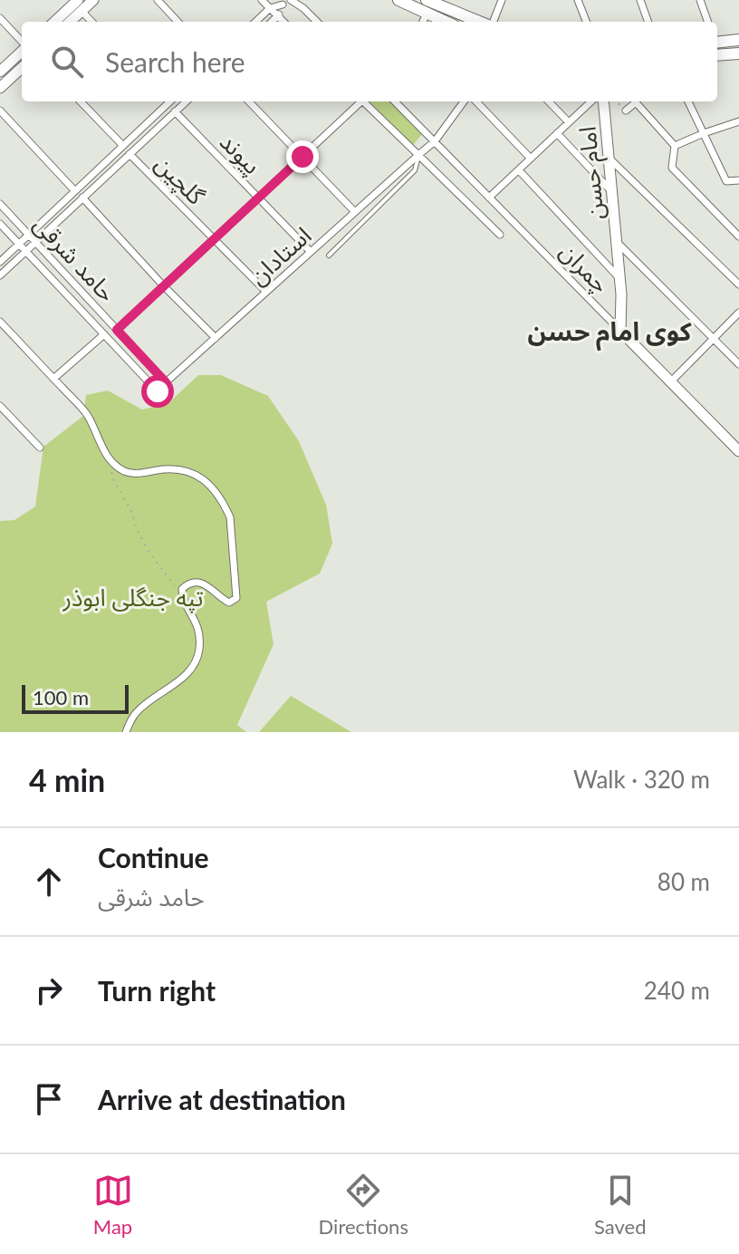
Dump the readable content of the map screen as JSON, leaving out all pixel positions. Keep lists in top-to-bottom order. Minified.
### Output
{"streets":{"street":["پیوند","امام حسن","گلچین","استادان","حامد شرقی","چمران"]},"crossings":[["پیوند","استادان"],["امام حسن","چمران"],["گلچین","استادان"],["استادان","حامد شرقی"]],"districts":["کوی امام حسن"],"parks":["تپه جنگلی ابوذر"],"scale_bar":"100 m","page":{"search":"Search here","scale":"100 m","heading":["4 min","Walk · 320 m"],"list":[["Continue","حامد شرقی","80 m"],["Turn right","240 m"],"Arrive at destination"],"nav":["Map","Directions","Saved"]}}
